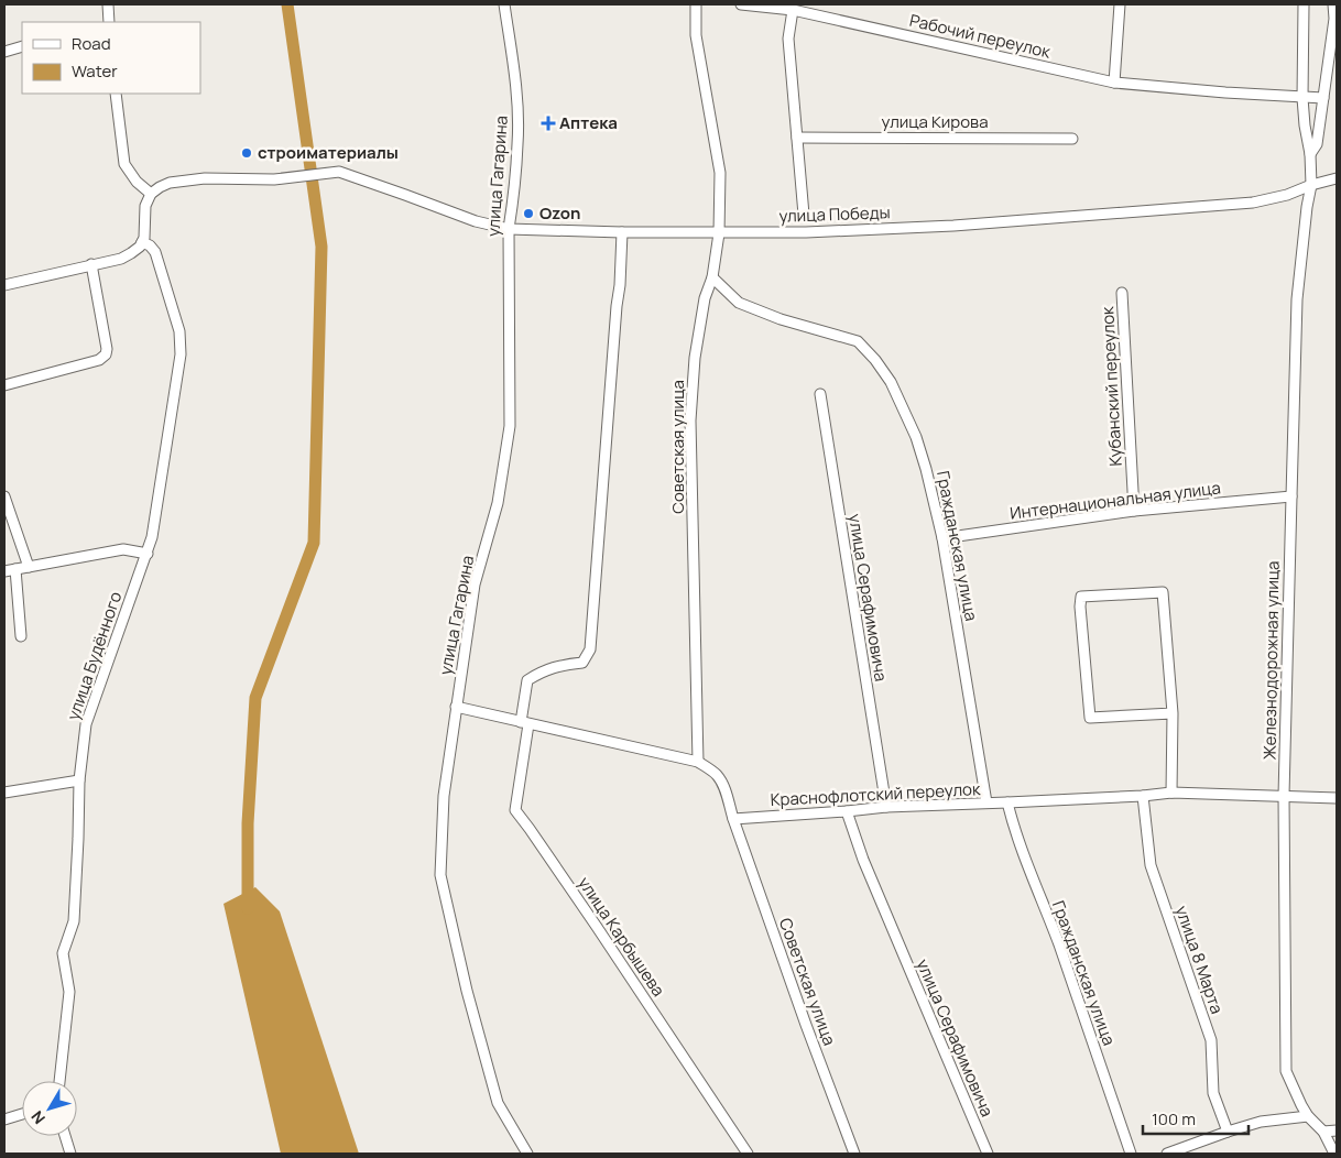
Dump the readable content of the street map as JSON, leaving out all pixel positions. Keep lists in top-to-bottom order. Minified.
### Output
{"streets":{"street":["Рабочий переулок","улица Кирова","улица Гагарина","улица Победы","Кубанский переулок","Советская улица","Интернациональная улица","Гражданская улица","улица Серафимовича","улица Будённого","Железнодорожная улица","Краснофлотский переулок","улица Карбышева","улица 8 Марта"]},"crossings":[["Рабочий переулок","Железнодорожная улица"],["улица Гагарина","улица Победы"],["улица Победы","Советская улица"],["улица Победы","Железнодорожная улица"],["улица Победы","улица Карбышева"],["Кубанский переулок","Интернациональная улица"],["Советская улица","Гражданская улица"],["Советская улица","Краснофлотский переулок"],["Интернациональная улица","Гражданская улица"],["Интернациональная улица","Железнодорожная улица"],["Гражданская улица","Краснофлотский переулок"],["улица Серафимовича","Краснофлотский переулок"],["Железнодорожная улица","Краснофлотский переулок"],["Краснофлотский переулок","улица 8 Марта"]],"places":{"health":["Аптека"],"other":["строиматериалы","Ozon"]},"legend":["Road","Water"],"scale_bar":"100 m","north":"bottom left"}
